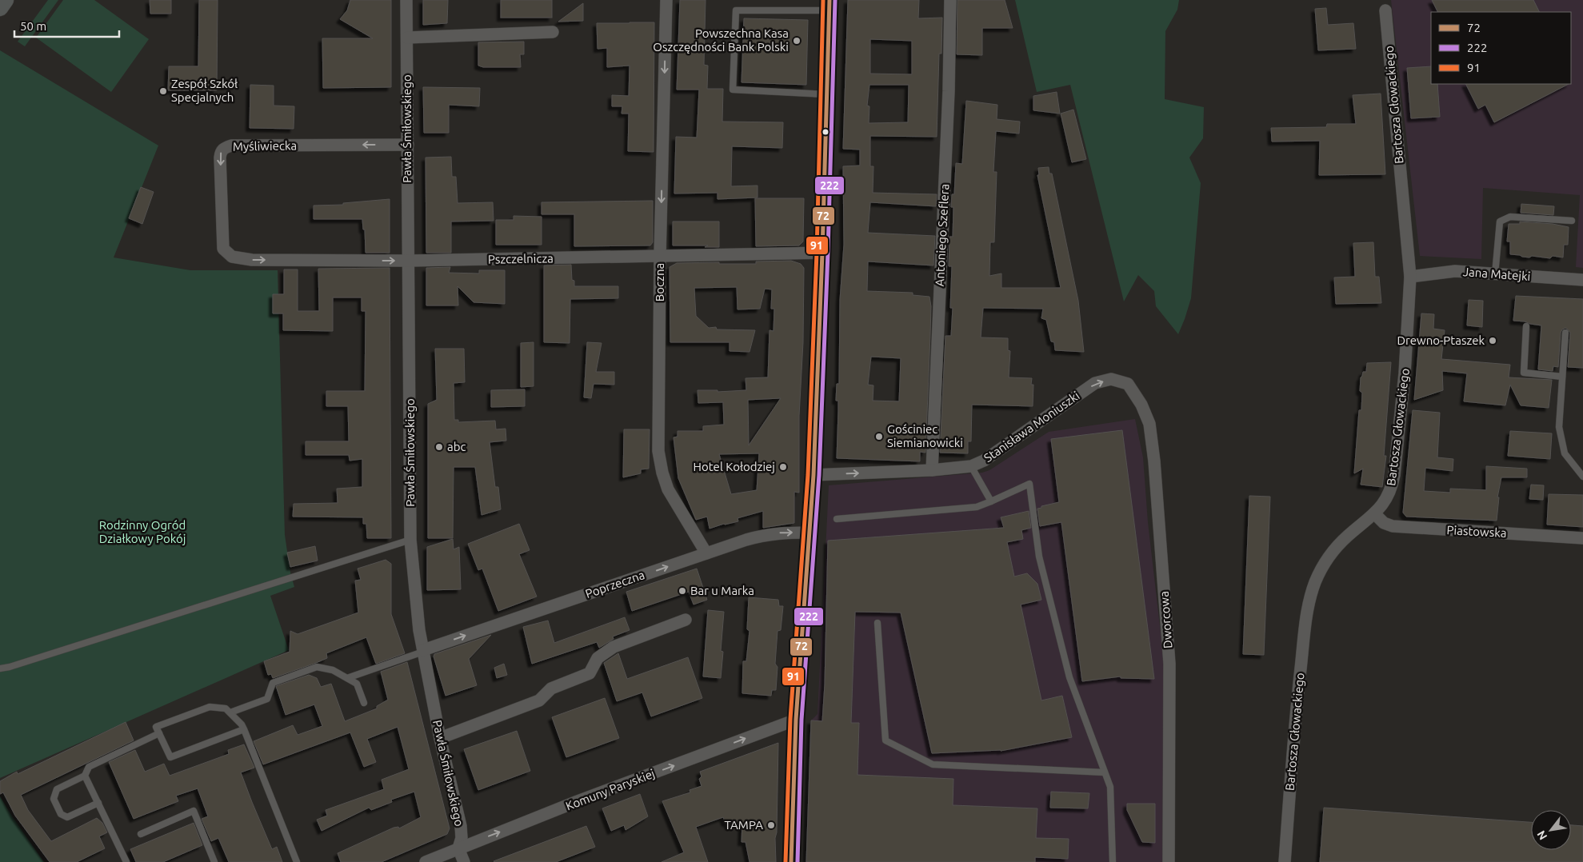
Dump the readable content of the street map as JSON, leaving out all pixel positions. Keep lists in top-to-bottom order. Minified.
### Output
{"streets":{"street":["Bartosza Głowackiego","Pawła Śmiłowskiego","Myśliwiecka","Antoniego Szeflera","Pszczelnicza","Jana Matejki","Boczna","Stanisława Moniuszki","Piastowska","Poprzeczna","Dworcowa","Komuny Paryskiej"]},"crossings":[["Bartosza Głowackiego","Jana Matejki"],["Bartosza Głowackiego","Piastowska"],["Pawła Śmiłowskiego","Myśliwiecka"],["Pawła Śmiłowskiego","Pszczelnicza"],["Pawła Śmiłowskiego","Poprzeczna"],["Pawła Śmiłowskiego","Komuny Paryskiej"],["Myśliwiecka","Pszczelnicza"],["Antoniego Szeflera","Stanisława Moniuszki"],["Pszczelnicza","Boczna"],["Boczna","Poprzeczna"],["Stanisława Moniuszki","Dworcowa"]],"one_way":["Boczna","Stanisława Moniuszki","Komuny Paryskiej"],"parks":["Rodzinny Ogród Działkowy Pokój"],"places":["Powszechna Kasa Oszczędności Bank Polski","Zespół Szkół Specjalnych","Drewno-Ptaszek","Gościniec Siemianowicki","abc","Hotel Kołodziej","Bar u Marka","TAMPA"],"lines":["transit line 72","transit line 222","transit line 91"],"legend":["72","222","91"],"scale_bar":"50 m","north":"bottom left"}
